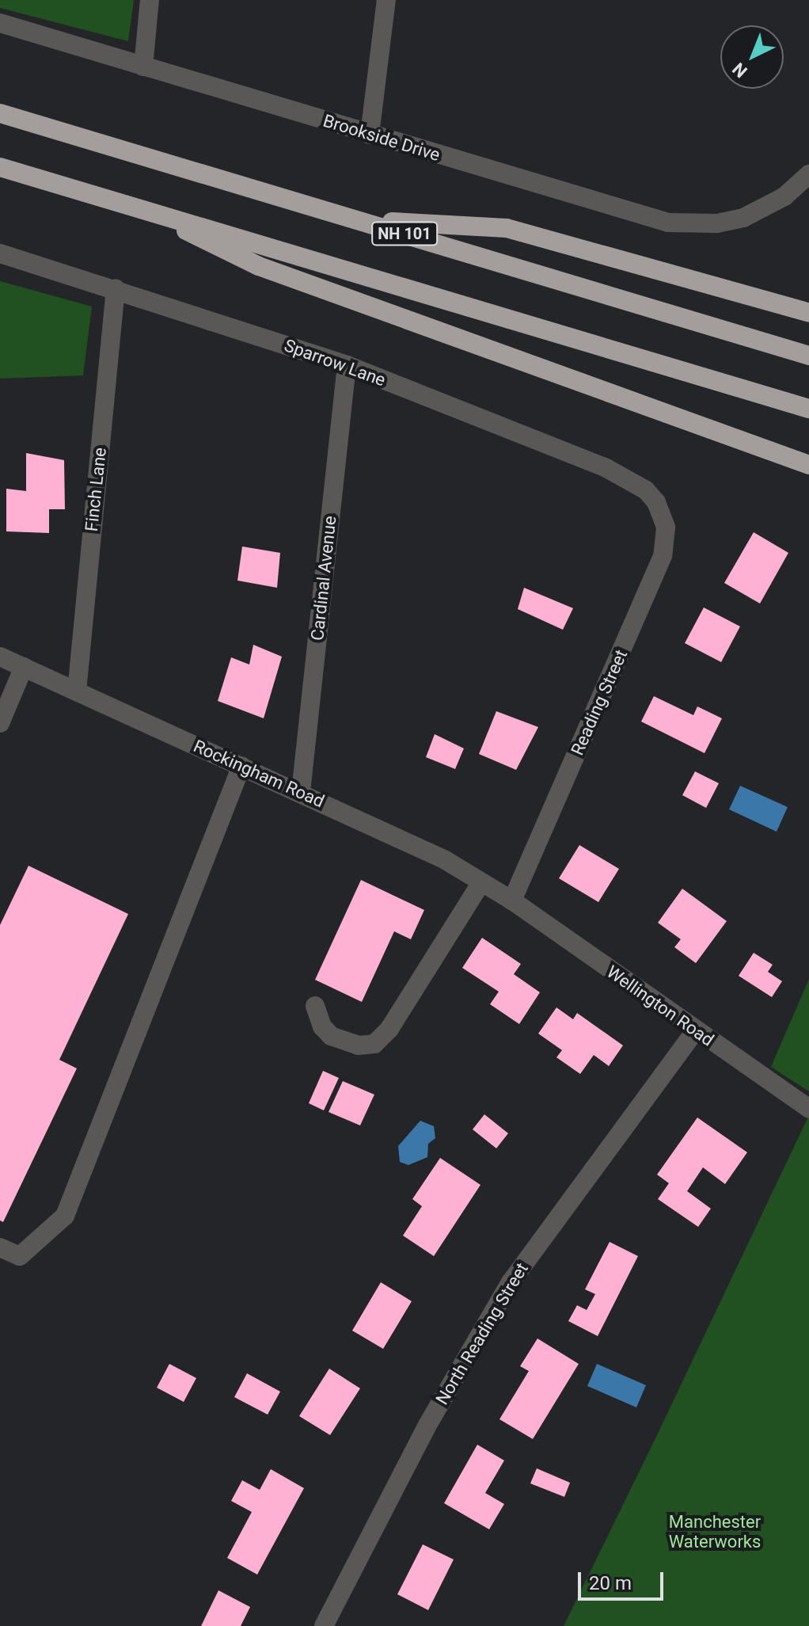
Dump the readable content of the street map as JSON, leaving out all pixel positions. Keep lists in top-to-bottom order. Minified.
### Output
{"streets":{"highway":["NH 101"],"street":["Brookside Drive","Sparrow Lane","Finch Lane","Cardinal Avenue","Reading Street","Rockingham Road","Wellington Road","North Reading Street"]},"crossings":[["Sparrow Lane","Finch Lane"],["Sparrow Lane","Cardinal Avenue"],["Sparrow Lane","Reading Street"],["Finch Lane","Rockingham Road"],["Cardinal Avenue","Rockingham Road"],["Reading Street","Rockingham Road"],["Reading Street","Wellington Road"],["Rockingham Road","Wellington Road"],["Wellington Road","North Reading Street"]],"parks":["Manchester Waterworks"],"scale_bar":"20 m","north":"bottom left"}
